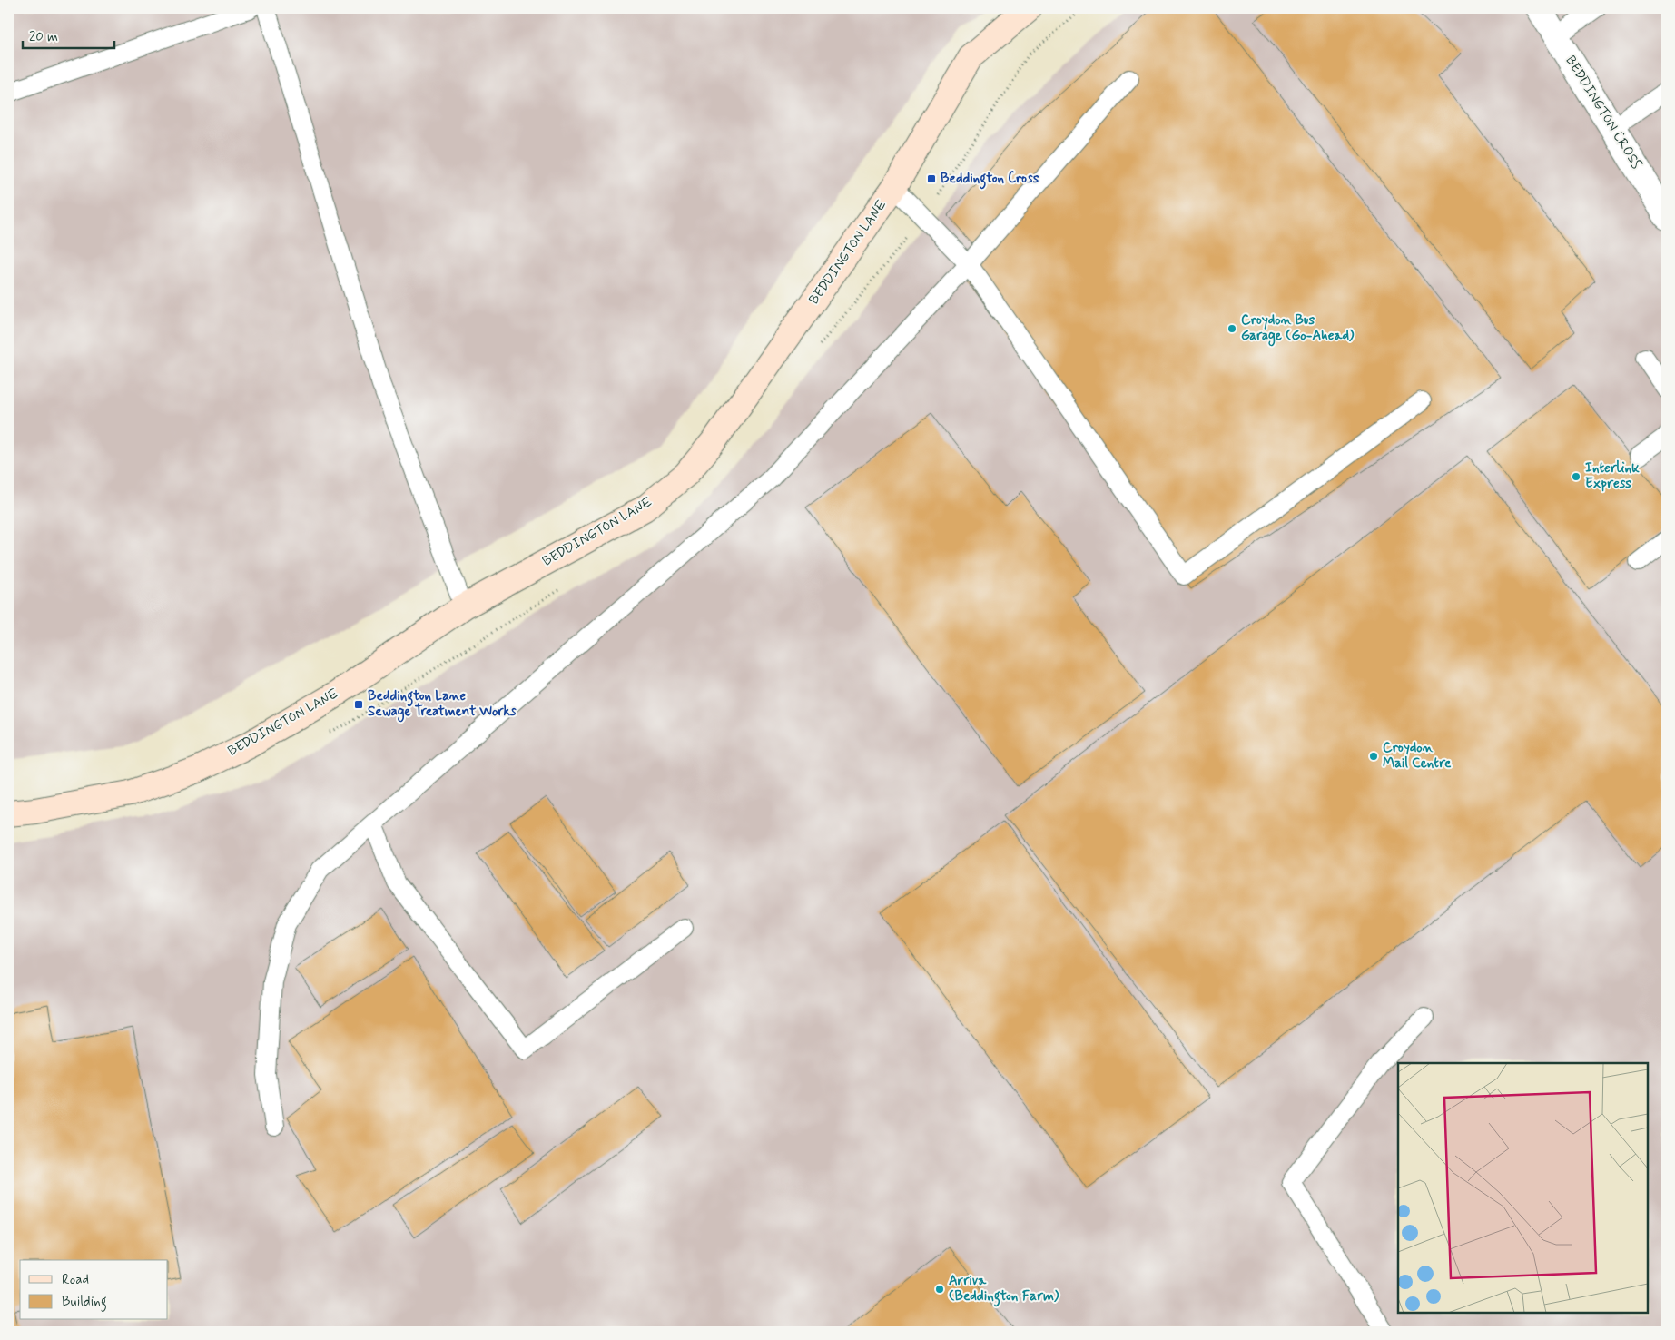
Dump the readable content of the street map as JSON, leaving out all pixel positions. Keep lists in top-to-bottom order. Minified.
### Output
{"streets":{"main road":["BEDDINGTON LANE"],"street":["BEDDINGTON CROSS"]},"places":{"transit":["Beddington Cross","Beddington Lane Sewage Treatment Works"],"other":["Croydon Bus Garage (Go-Ahead)","Interlink Express","Croydon Mail Centre","Arriva (Beddington Farm)"]},"legend":["Road","Building"],"scale_bar":"20 m"}
